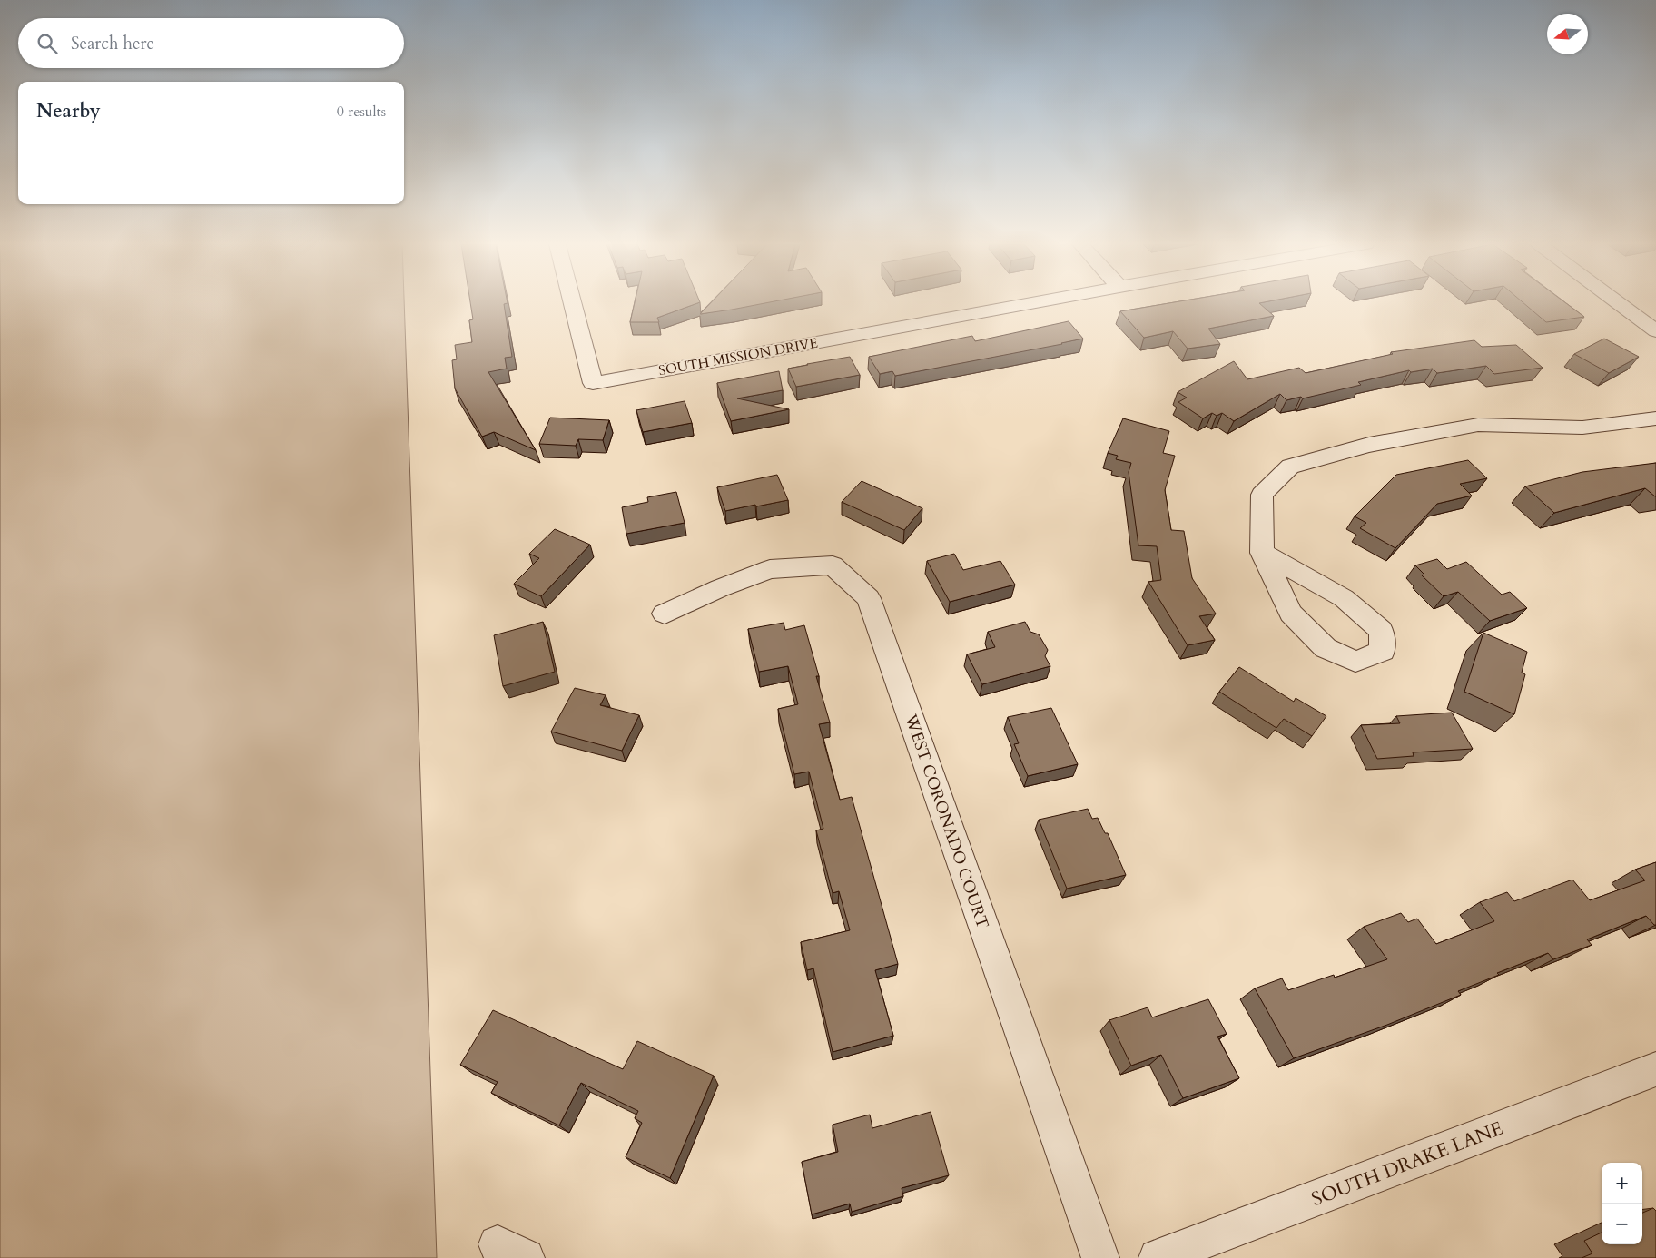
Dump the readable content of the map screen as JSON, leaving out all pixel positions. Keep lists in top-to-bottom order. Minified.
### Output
{"streets":{"street":["SOUTH MISSION DRIVE","WEST CORONADO COURT","SOUTH DRAKE LANE"]},"north":"left","page":{"search":"Search here","heading":["Nearby","0 results"],"map_buttons":["+","−"]}}
